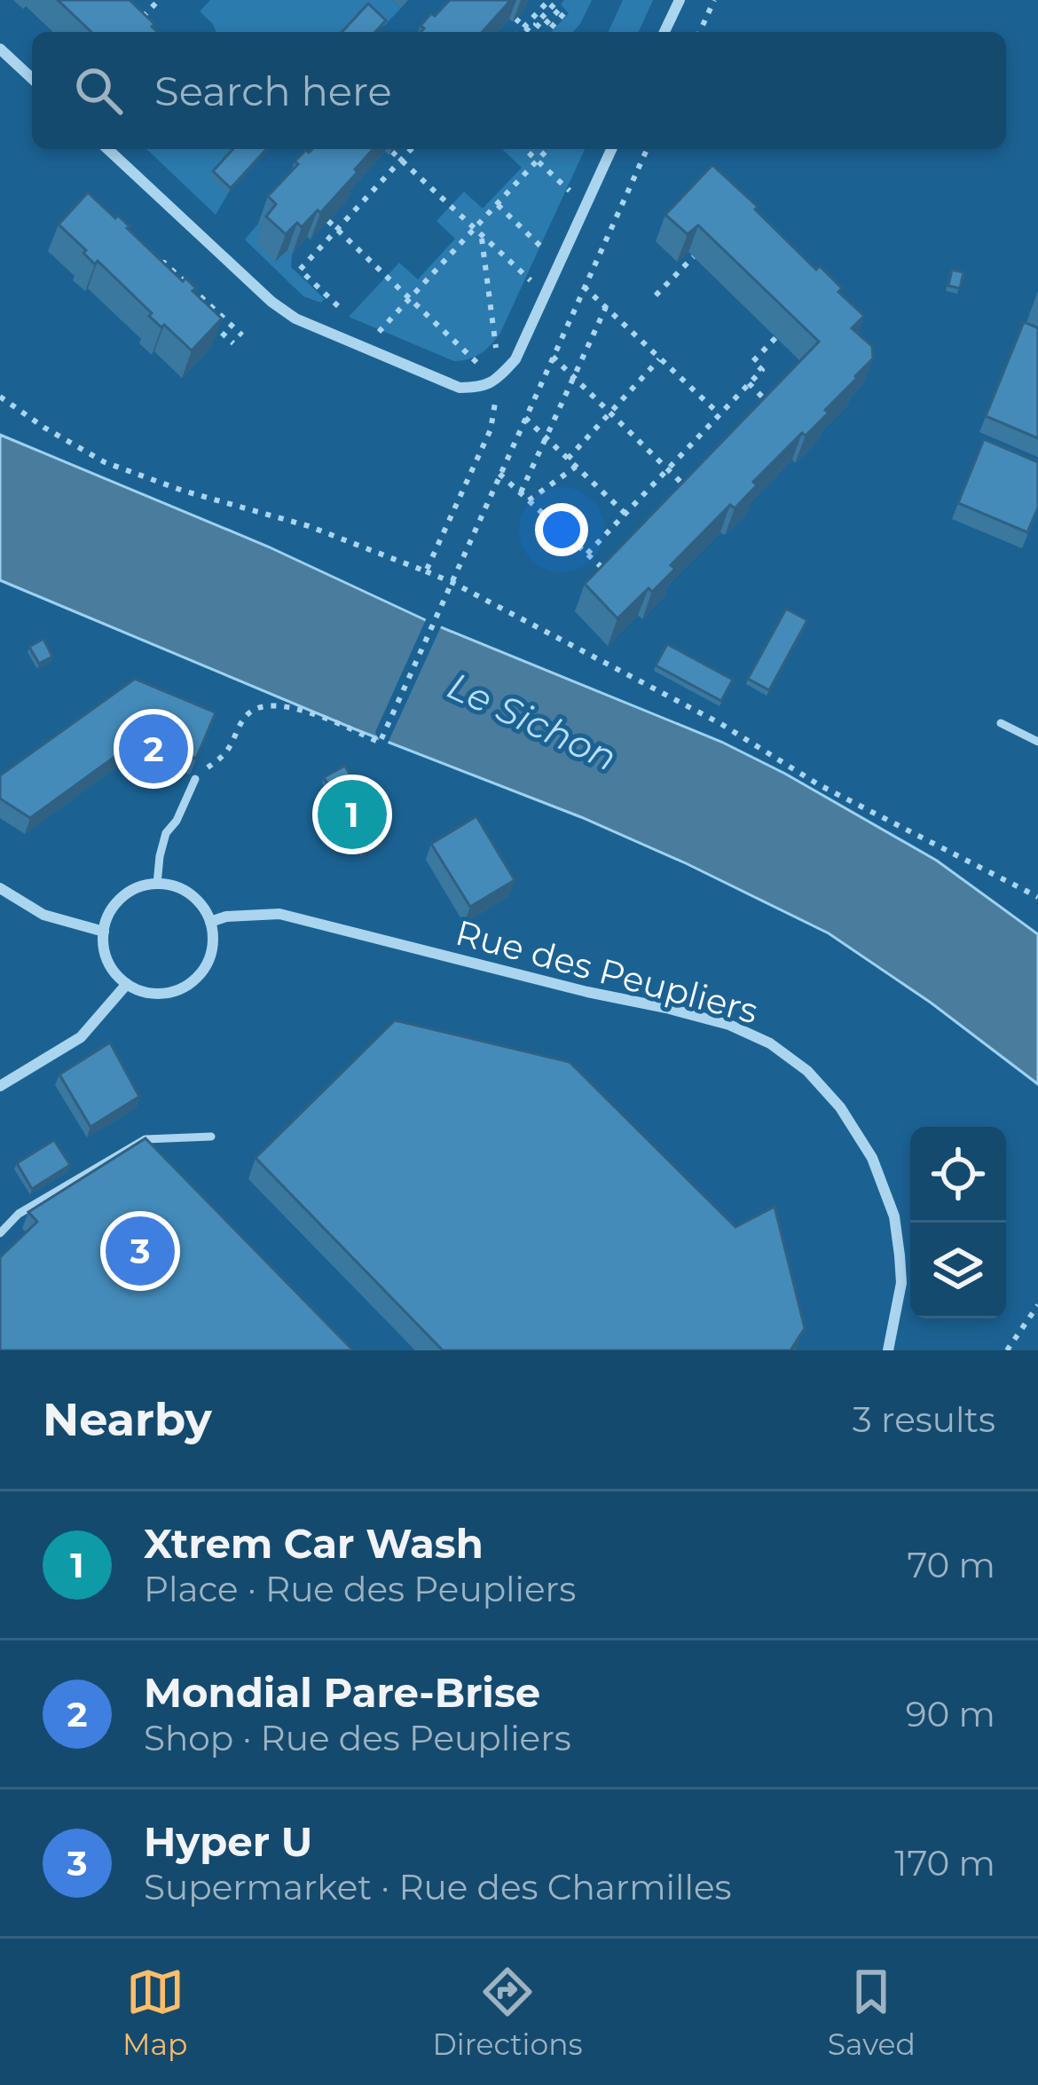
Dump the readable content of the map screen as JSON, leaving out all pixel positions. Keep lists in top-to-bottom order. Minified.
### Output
{"streets":{"street":["Rue des Peupliers"]},"water":["Le Sichon"],"page":{"search":"Search here","pins":["2","1","3"],"heading":["Nearby","3 results"],"list":[{"mark":"1","name":"Xtrem Car Wash","note":"Place · Rue des Peupliers","value":"70 m"},{"mark":"2","name":"Mondial Pare-Brise","note":"Shop · Rue des Peupliers","value":"90 m"},{"mark":"3","name":"Hyper U","note":"Supermarket · Rue des Charmilles","value":"170 m"}],"nav":["Map","Directions","Saved"]}}
